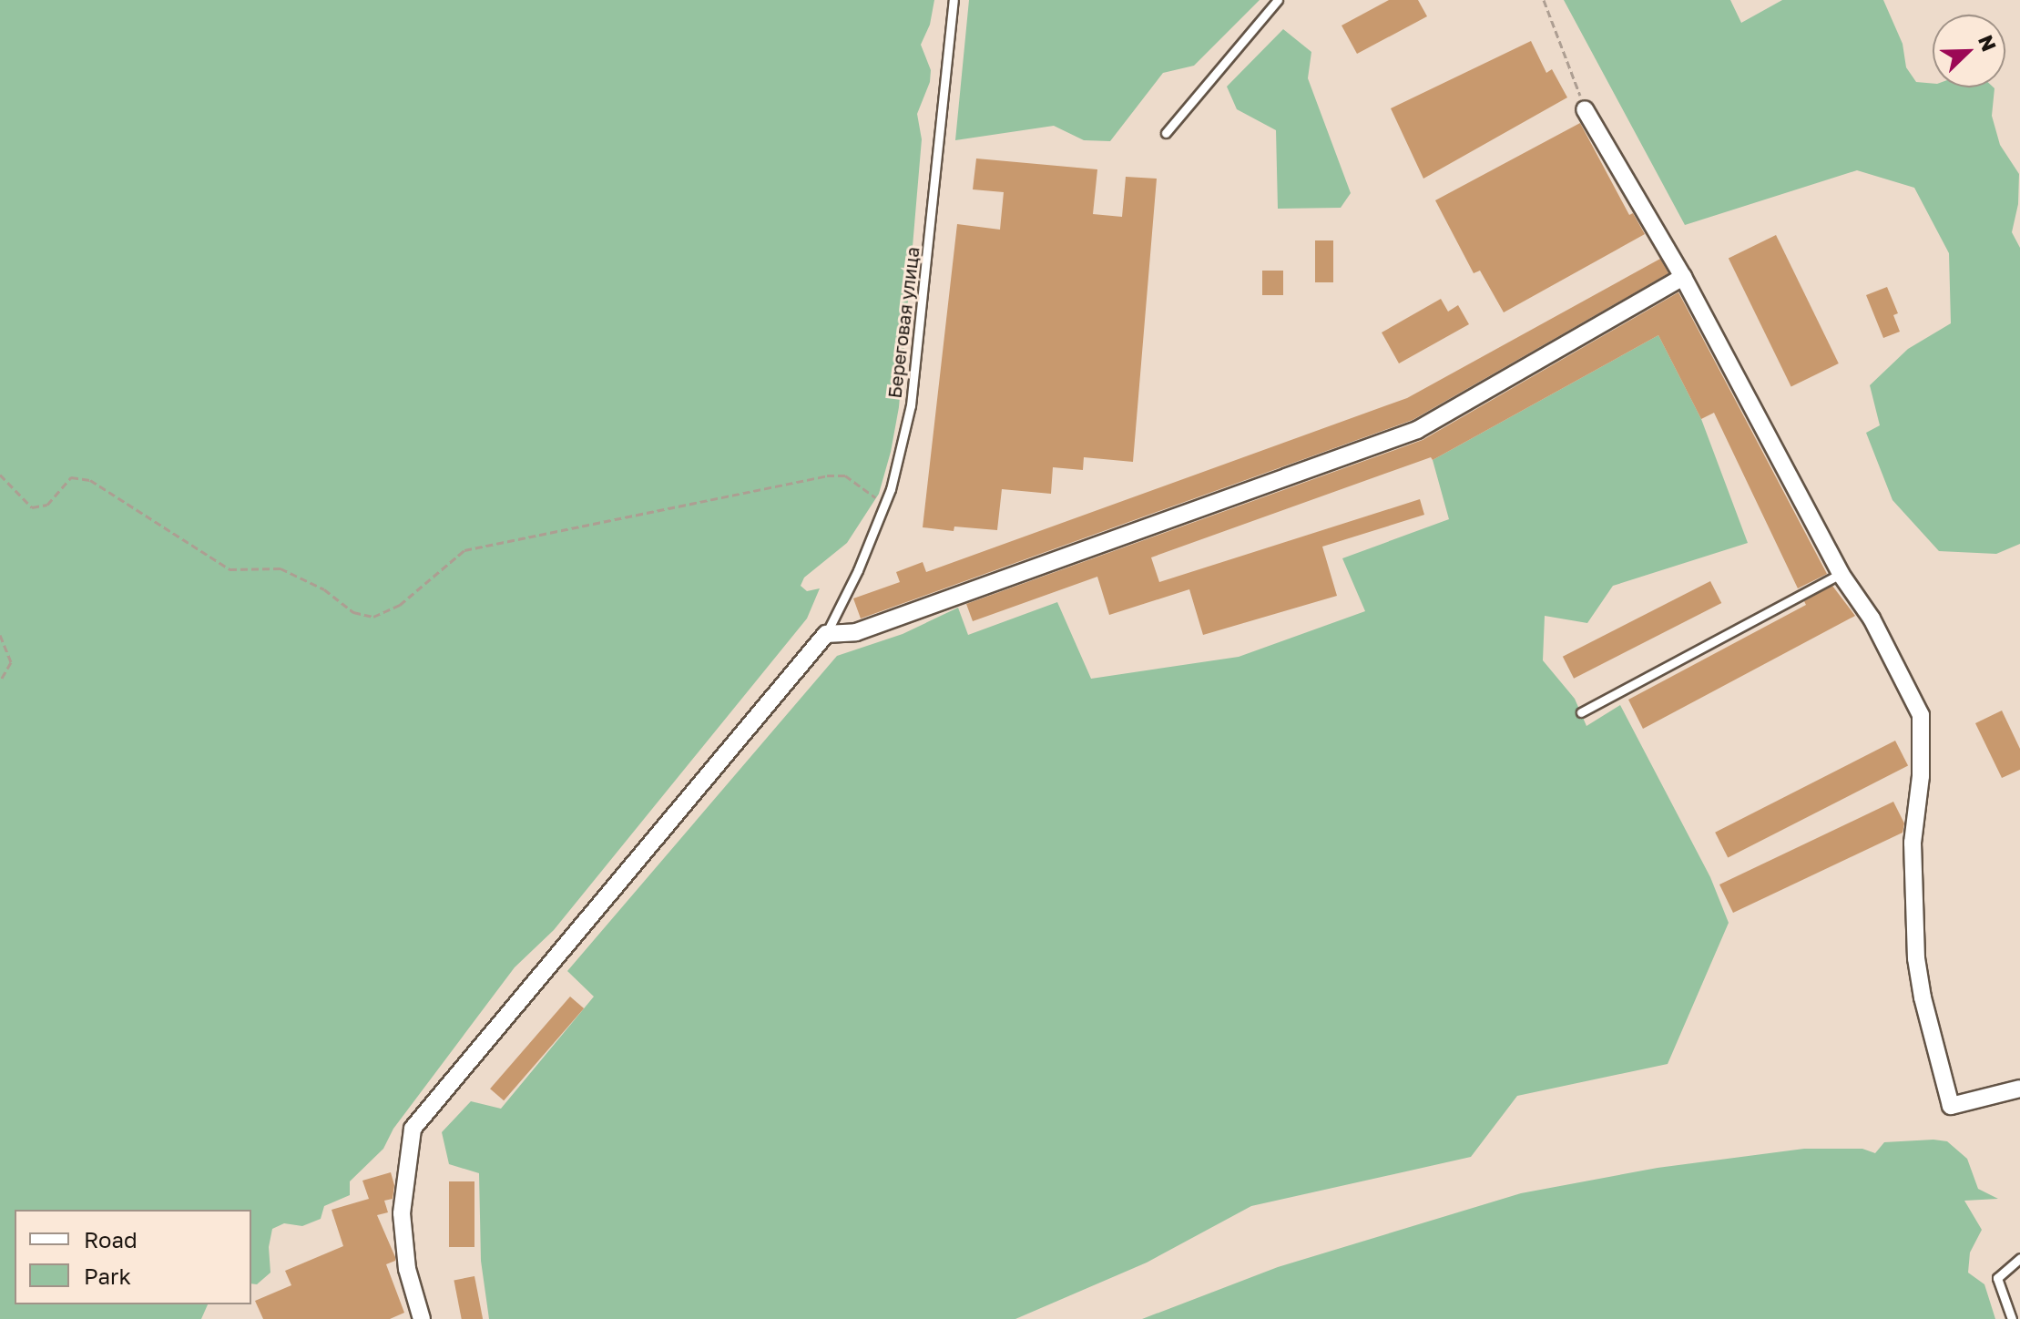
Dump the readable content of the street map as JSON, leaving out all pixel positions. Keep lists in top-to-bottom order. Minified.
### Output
{"streets":{"lane":["Береговая улица"]},"legend":["Road","Park"],"north":"top right"}
